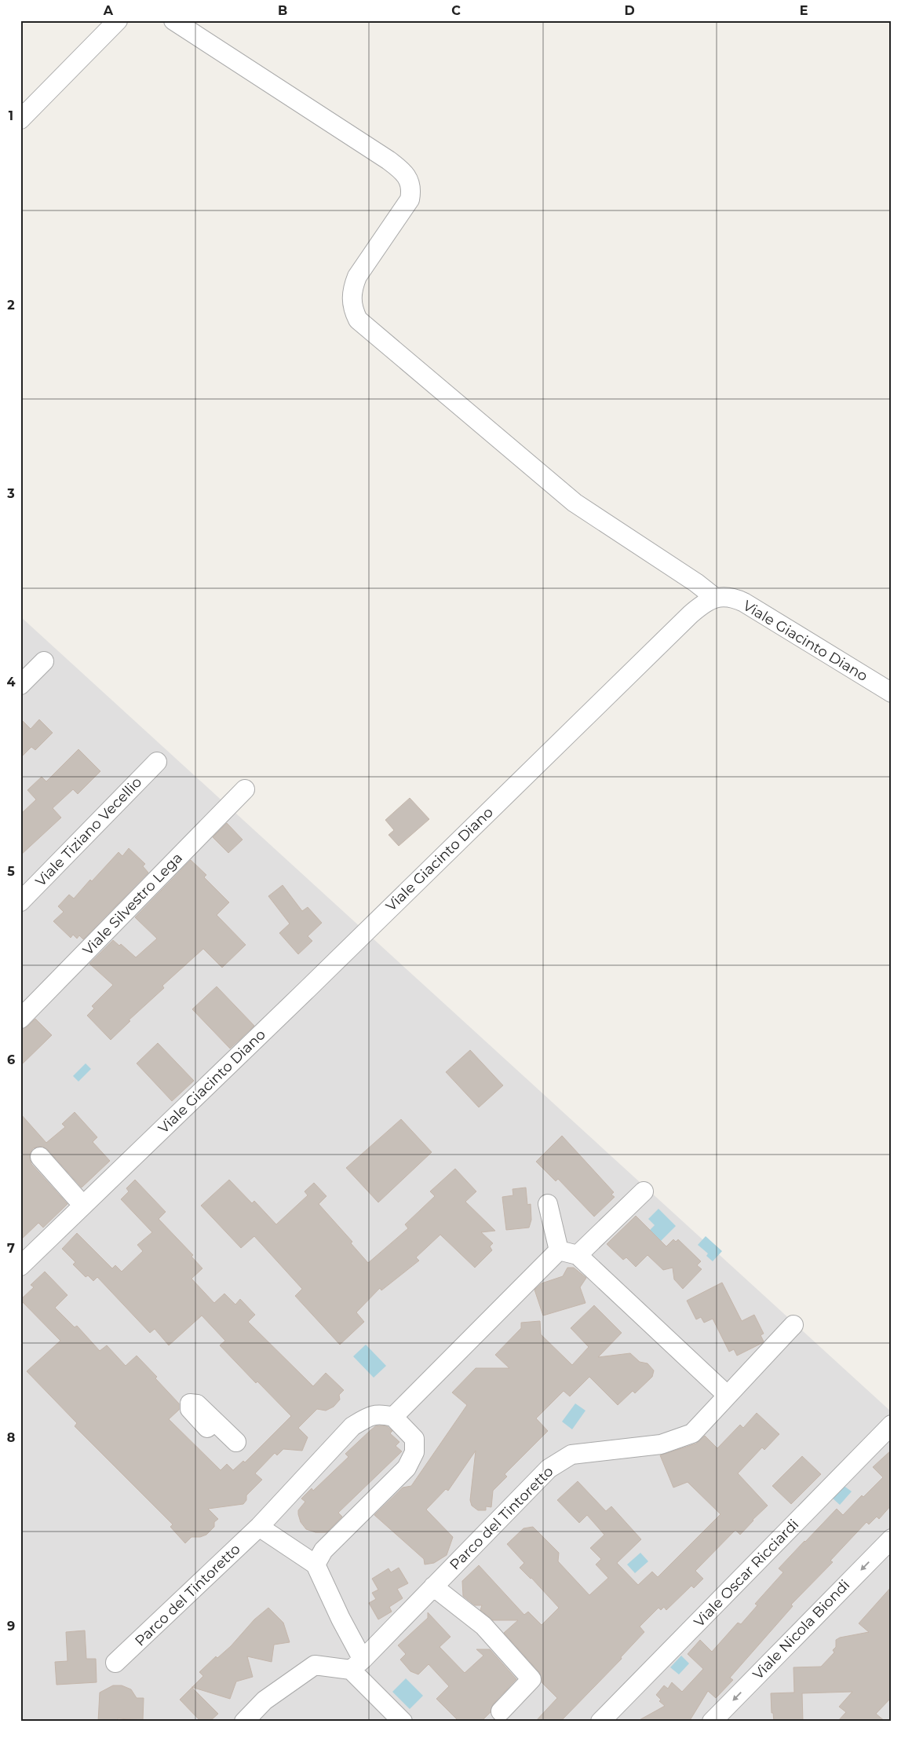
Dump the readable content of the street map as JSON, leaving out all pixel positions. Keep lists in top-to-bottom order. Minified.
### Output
{"streets":{"street":["Viale Giacinto Diano","Viale Tiziano Vecellio","Viale Silvestro Lega","Parco del Tintoretto","Viale Oscar Ricciardi","Viale Nicola Biondi"]},"one_way":["Viale Nicola Biondi"],"grid":{"columns":["A","B","C","D","E"],"rows":["1","2","3","4","5","6","7","8","9"]}}
